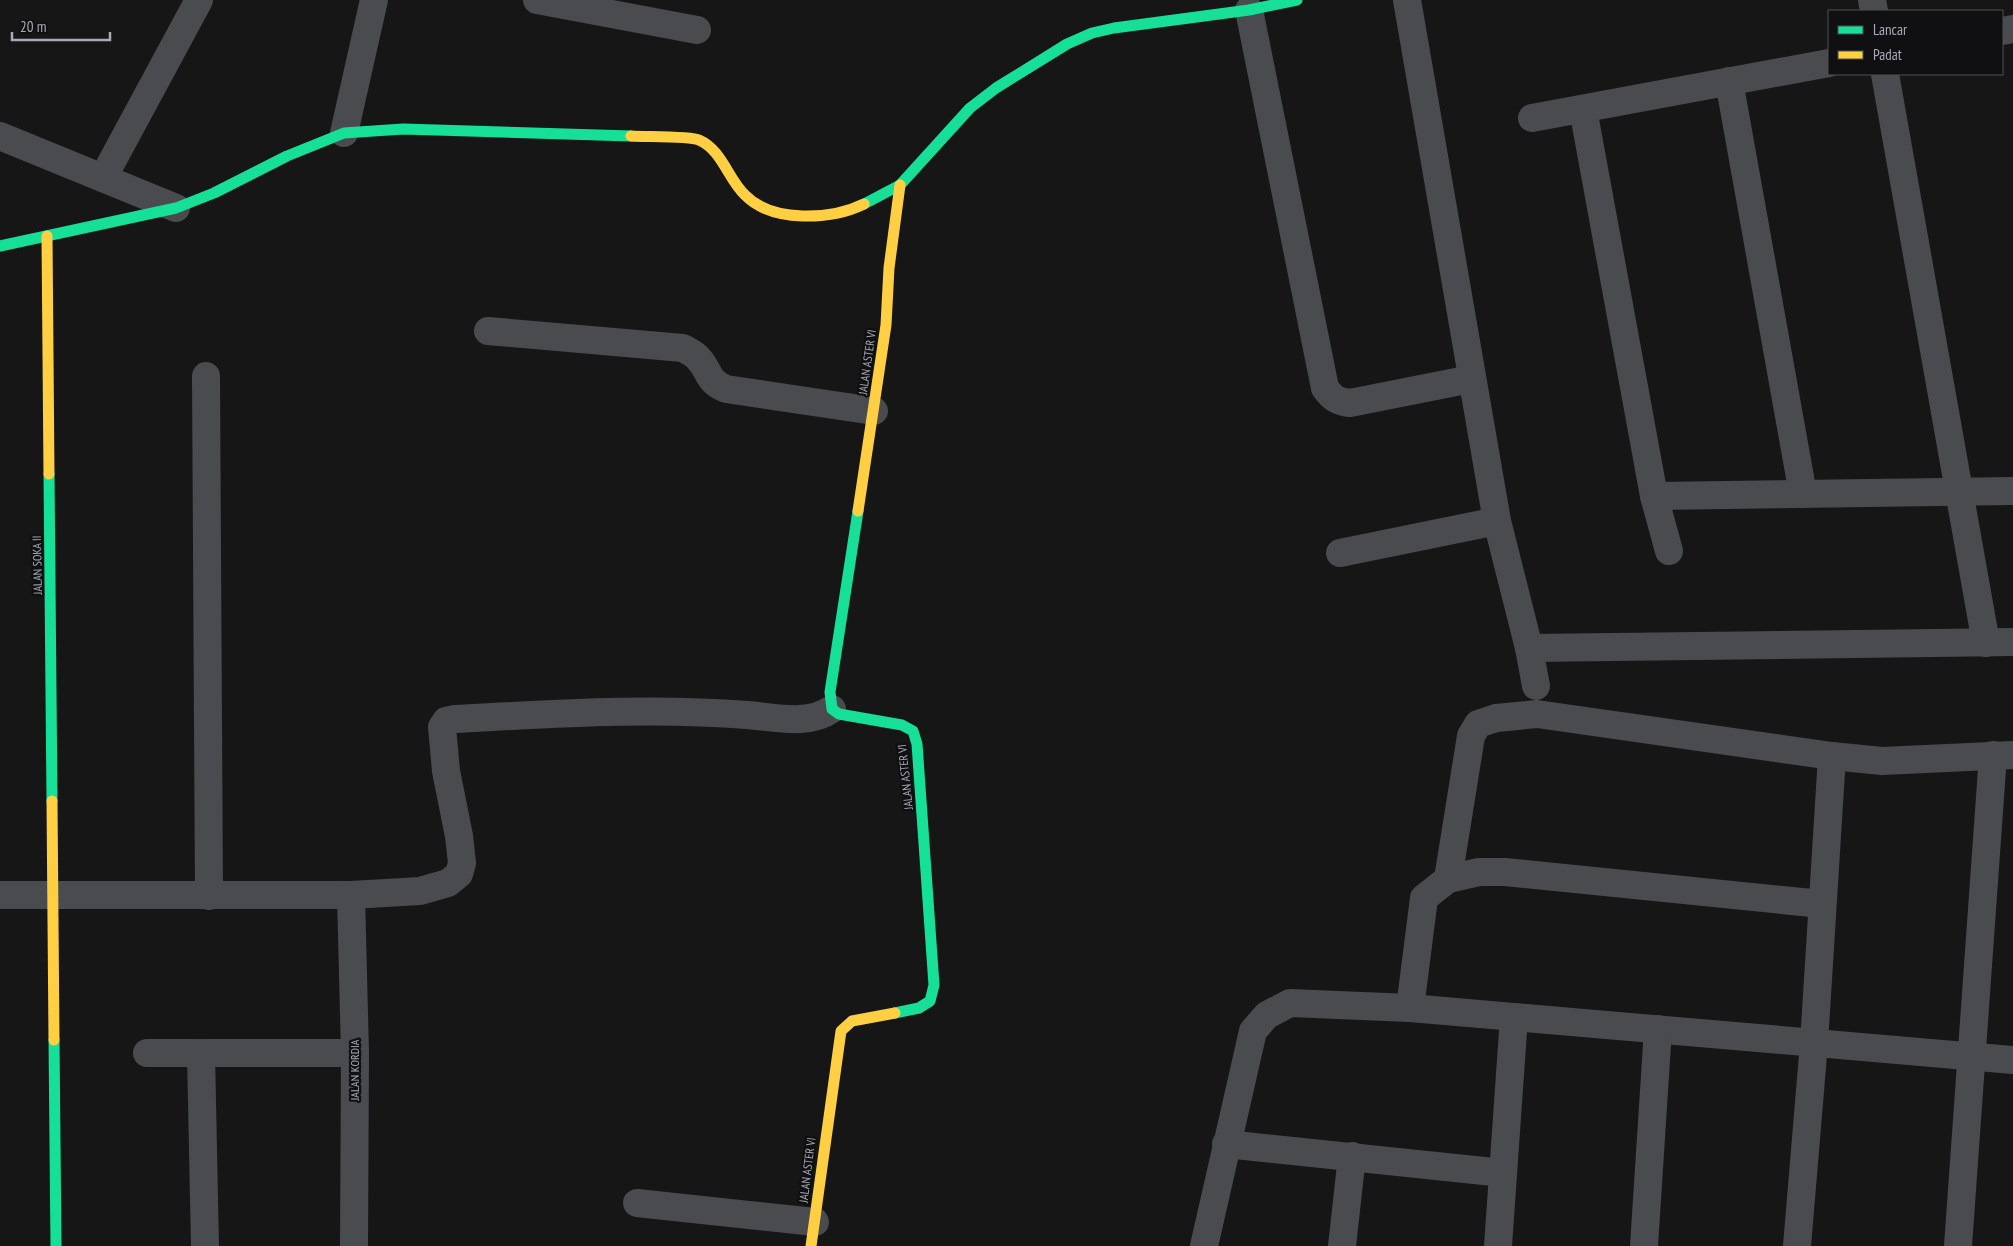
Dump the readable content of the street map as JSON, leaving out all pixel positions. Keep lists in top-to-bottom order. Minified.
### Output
{"streets":{"street":["JALAN ASTER VI","JALAN SOKA II","JALAN KORDIA"]},"legend":["Lancar","Padat"],"scale_bar":"20 m"}
